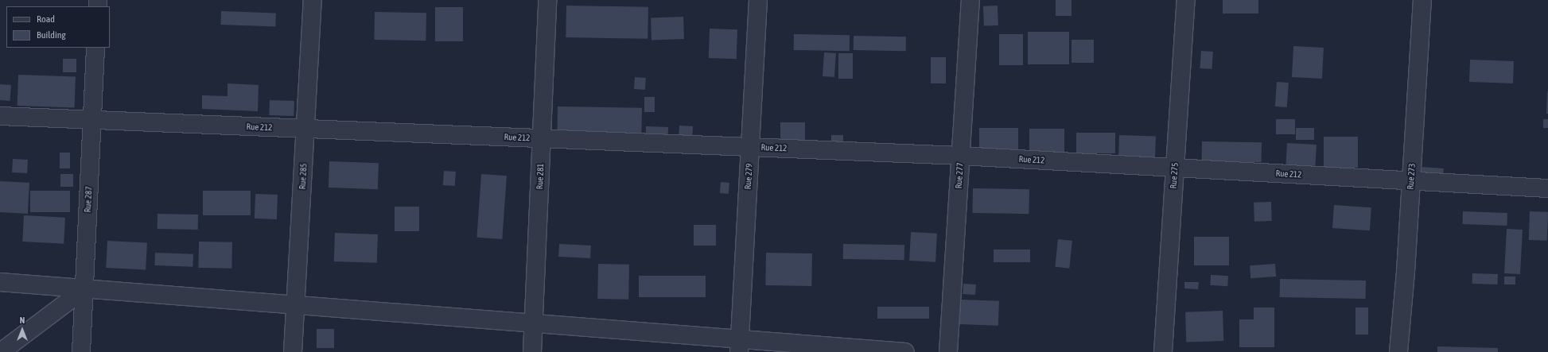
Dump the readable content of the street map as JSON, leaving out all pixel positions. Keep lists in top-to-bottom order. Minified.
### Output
{"streets":{"street":["Rue 212","Rue 277","Rue 275","Rue 285","Rue 281","Rue 279","Rue 273","Rue 287"]},"crossings":[["Rue 212","Rue 277"],["Rue 212","Rue 275"],["Rue 212","Rue 285"],["Rue 212","Rue 281"],["Rue 212","Rue 279"],["Rue 212","Rue 273"],["Rue 212","Rue 287"]],"legend":["Road","Building"],"north":"top"}
